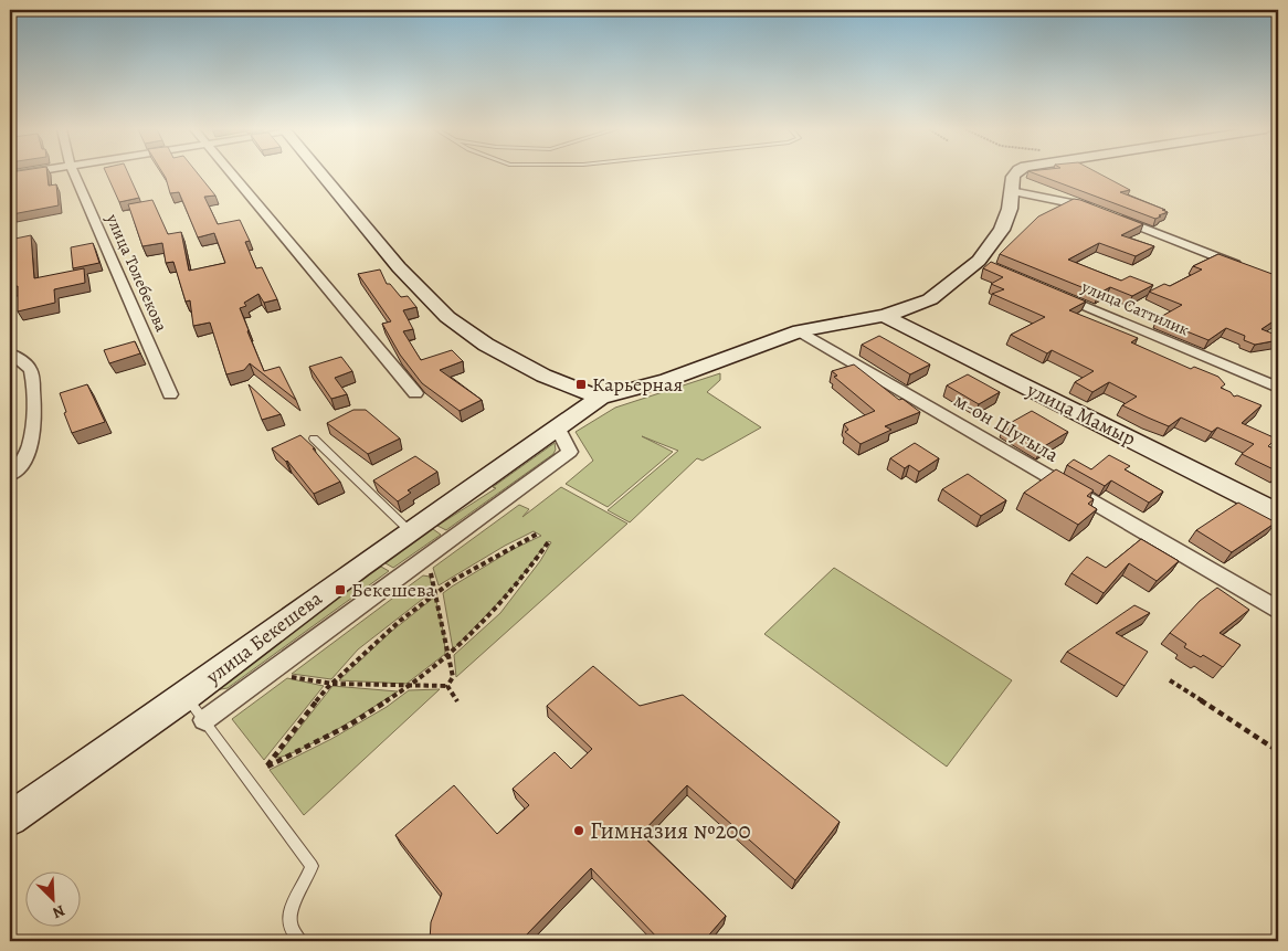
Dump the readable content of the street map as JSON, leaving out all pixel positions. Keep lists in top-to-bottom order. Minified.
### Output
{"streets":{"main road":["улица Мамыр","улица Бекешева"],"street":["улица Толебекова","улица Саттилик","м-он Шугыла"]},"crossings":[["улица Мамыр","улица Бекешева"],["м-он Шугыла","улица Бекешева"]],"places":{"transit":["Карьерная","Бекешева"],"other":["Гимназия №200"]},"north":"bottom right"}
